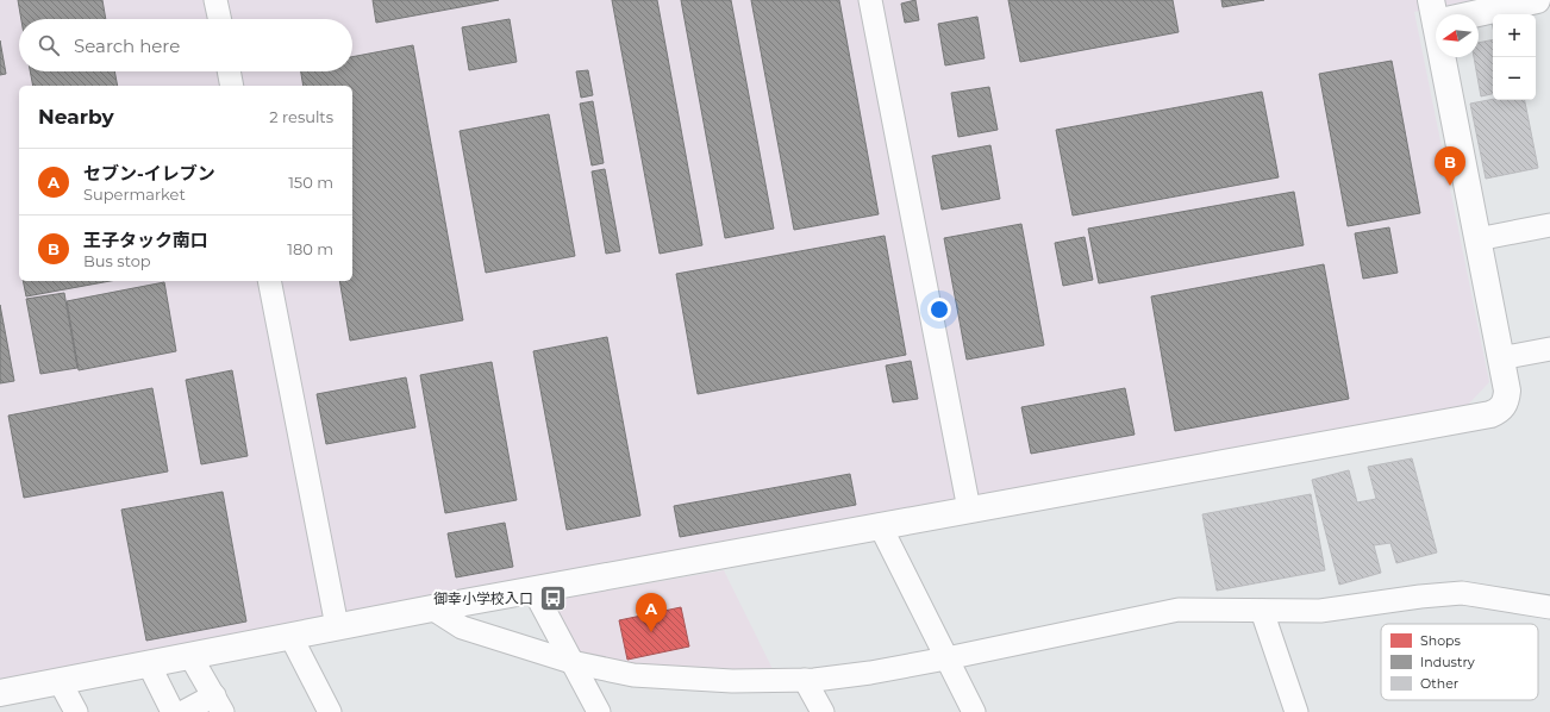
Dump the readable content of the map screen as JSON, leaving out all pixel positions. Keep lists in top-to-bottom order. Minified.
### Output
{"places":{"bus stop":["御幸小学校入口"]},"legend":["Shops","Industry","Other"],"north":"left","page":{"map_buttons":["+","−"],"search":"Search here","heading":["Nearby","2 results"],"pins":["B","A"],"list":[{"mark":"A","name":"セブン-イレブン","note":"Supermarket","value":"150 m"},{"mark":"B","name":"王子タック南口","note":"Bus stop","value":"180 m"}]}}
